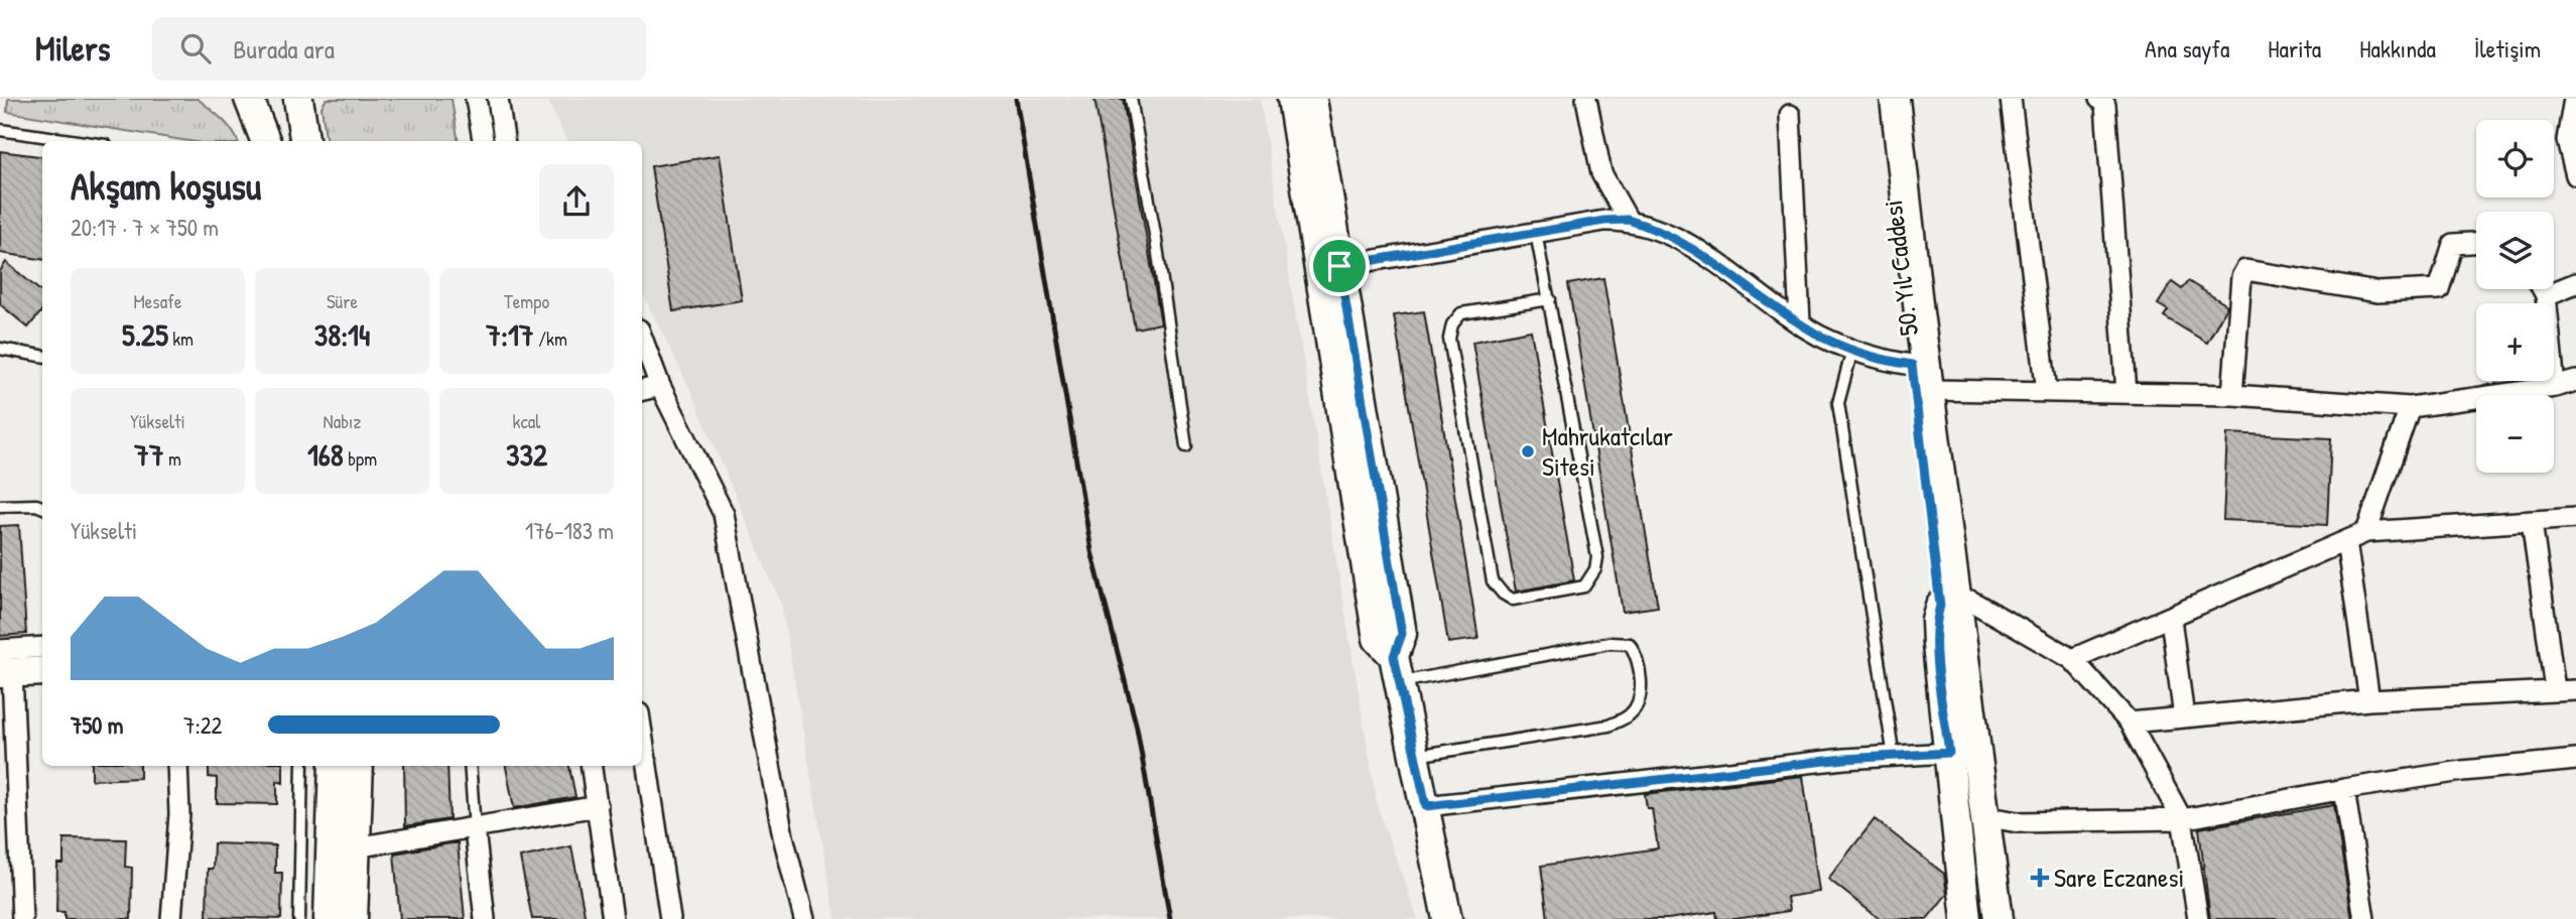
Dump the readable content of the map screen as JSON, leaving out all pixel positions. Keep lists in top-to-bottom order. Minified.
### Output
{"streets":{"main road":["50. Yıl Caddesi"]},"places":{"other":["Mahrukatcılar Sitesi"],"health":["Sare Eczanesi"]},"page":{"header":"Milers","search":"Burada ara","nav":["Ana sayfa","Harita","Hakkında","İletişim"],"map_buttons":["+","−"],"heading":["Akşam koşusu","20:17 · 7 × 750 m"],"stats":[["Mesafe","5.25 km"],["Süre","38:14"],["Tempo","7:17 /km"],["Yükselti","77 m"],["Nabız","168 bpm"],["kcal","332"]],"chart":["Yükselti","176–183 m"],"list":[{"name":"750 m","note":"7:22"}]}}
